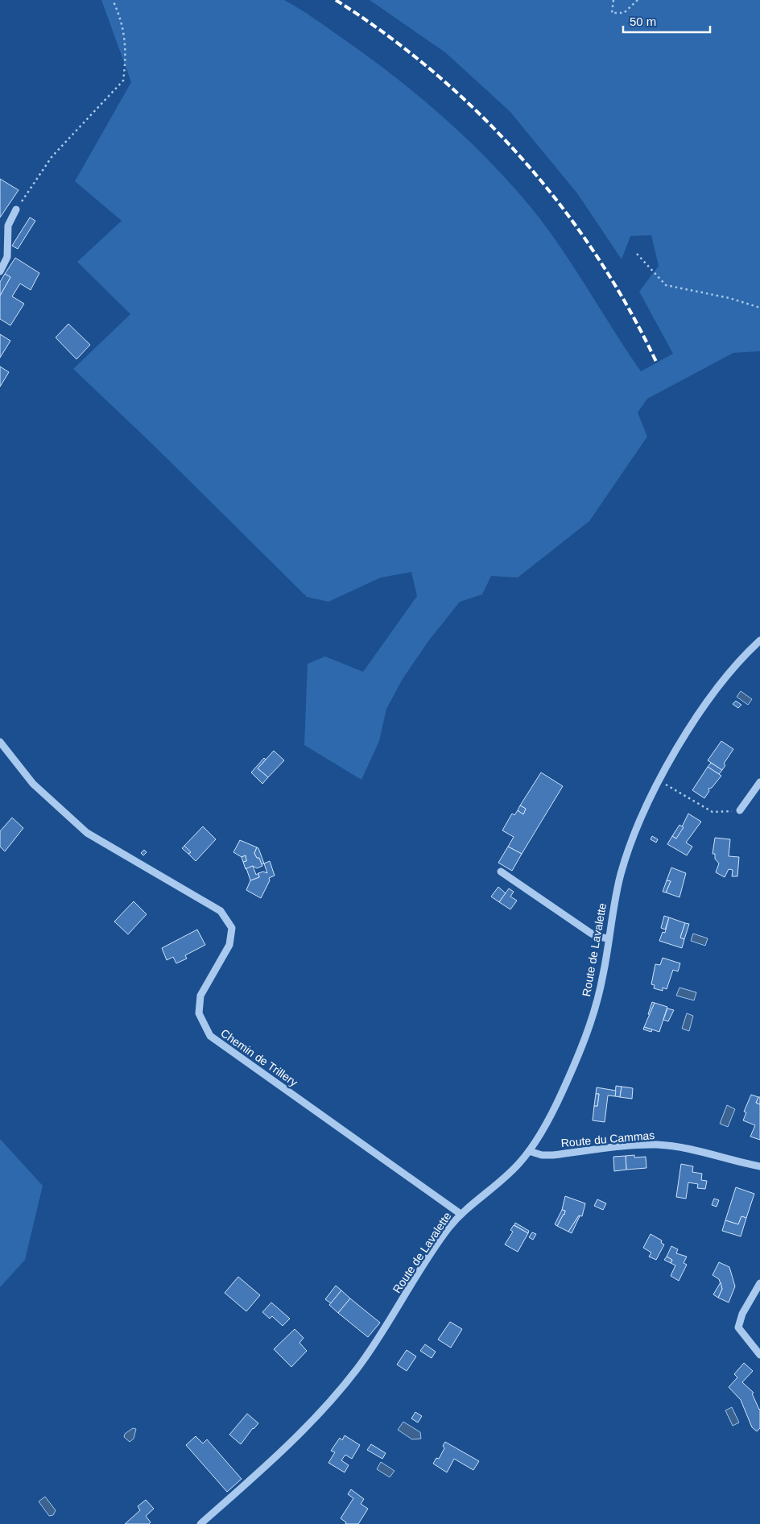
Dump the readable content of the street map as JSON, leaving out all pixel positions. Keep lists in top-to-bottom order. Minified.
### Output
{"streets":{"street":["Route de Lavalette","Chemin de Trillery","Route du Cammas"]},"crossings":[["Route de Lavalette","Chemin de Trillery"],["Route de Lavalette","Route du Cammas"]],"scale_bar":"50 m"}
